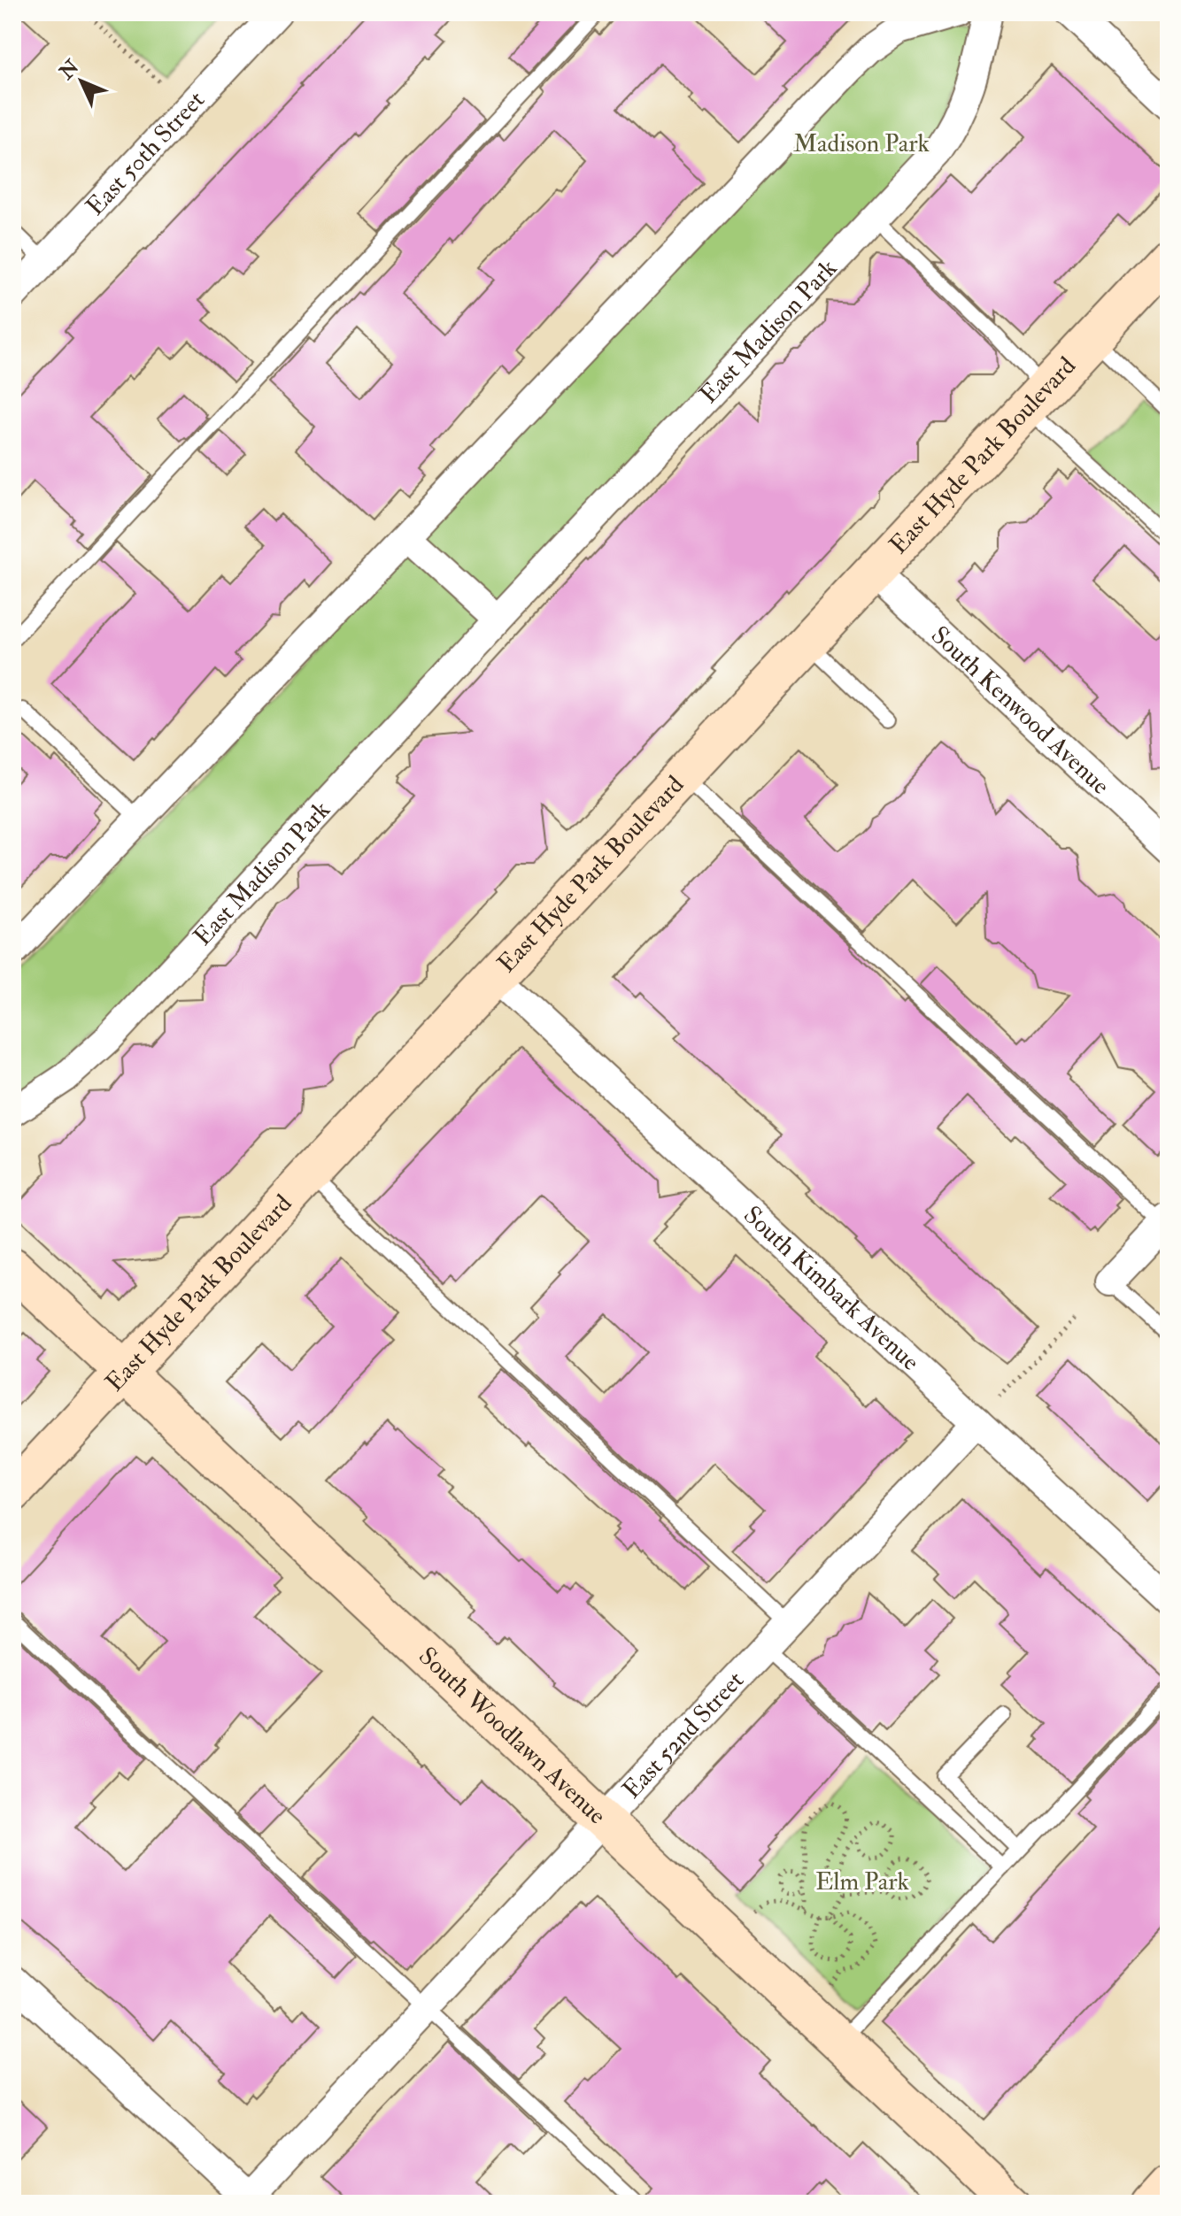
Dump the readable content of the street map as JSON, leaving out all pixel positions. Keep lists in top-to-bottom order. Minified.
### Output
{"streets":{"main road":["East Hyde Park Boulevard","South Woodlawn Avenue"],"street":["East 50th Street","East Madison Park","South Kenwood Avenue","South Kimbark Avenue","East 52nd Street"]},"crossings":[["East Hyde Park Boulevard","South Kenwood Avenue"],["East Hyde Park Boulevard","South Kimbark Avenue"],["East Hyde Park Boulevard","South Woodlawn Avenue"],["South Kimbark Avenue","East 52nd Street"],["East 52nd Street","South Woodlawn Avenue"]],"parks":["Madison Park","Elm Park"],"north":"top left"}
